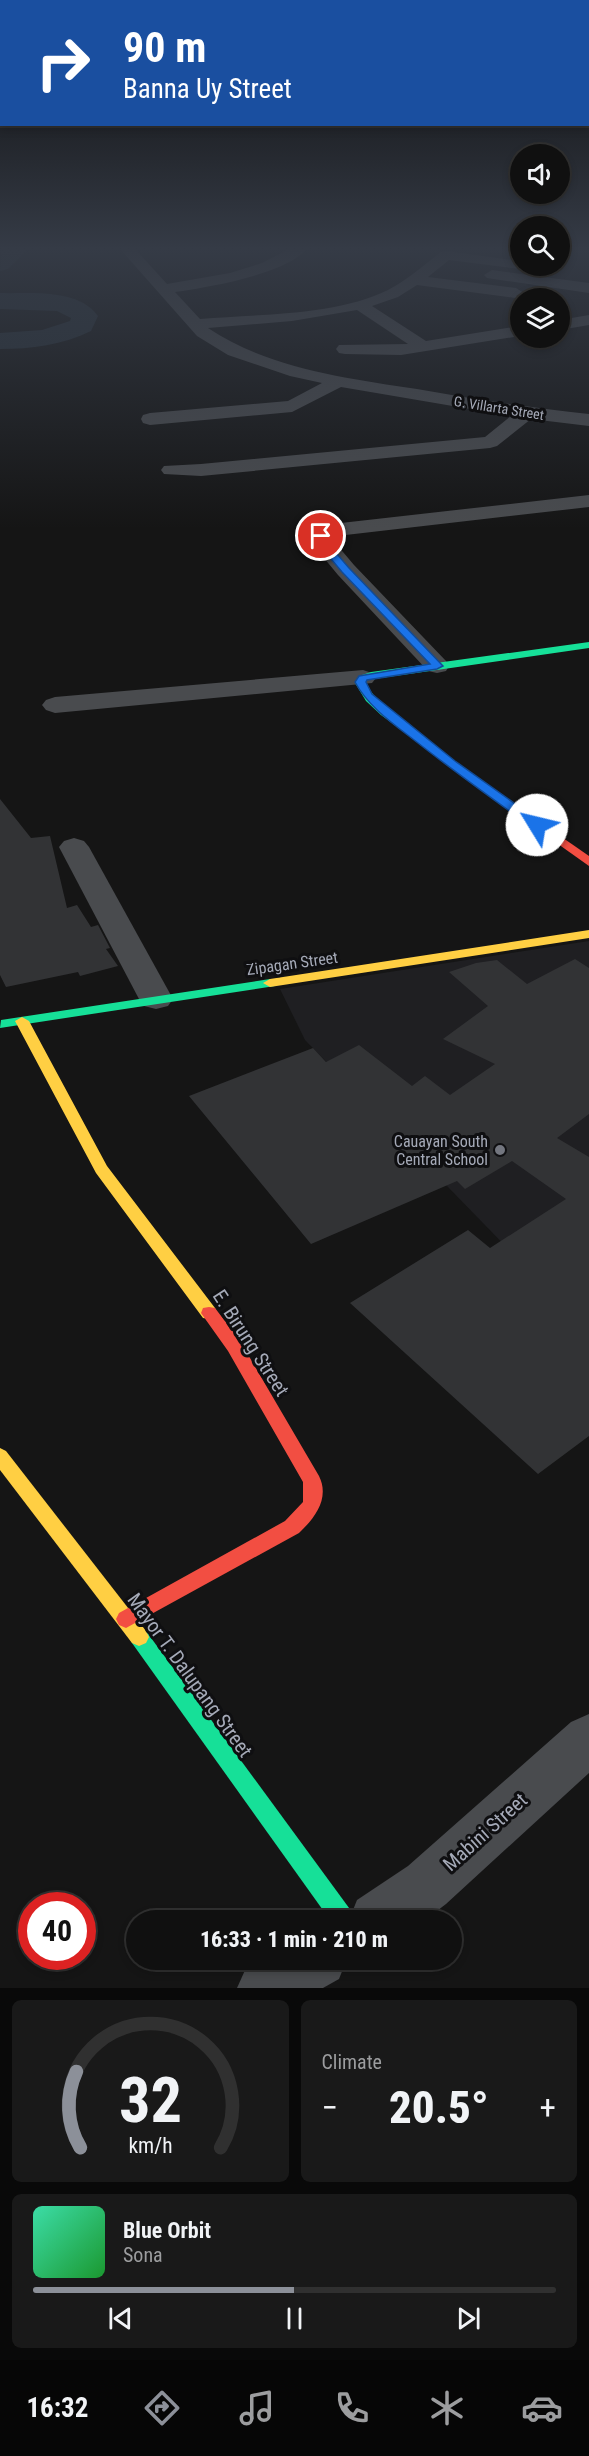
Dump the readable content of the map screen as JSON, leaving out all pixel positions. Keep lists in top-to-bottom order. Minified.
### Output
{"streets":{"street":["G. Villarta Street","Zipagan Street","E. Birung Street","Mayor T. Dalupang Street","Mabini Street"]},"crossings":[["Zipagan Street","E. Birung Street"],["E. Birung Street","Mayor T. Dalupang Street"]],"places":["Cauayan South Central School"],"page":{"turn":["90 m","Banna Uy Street"],"limit":"40","trip":"16:33 · 1 min · 210 m","tile":"Climate","heat":["−","20.5°","+"],"song":["Blue Orbit","Sona"],"tabs":"16:32","gauge":["32","km/h"]}}
